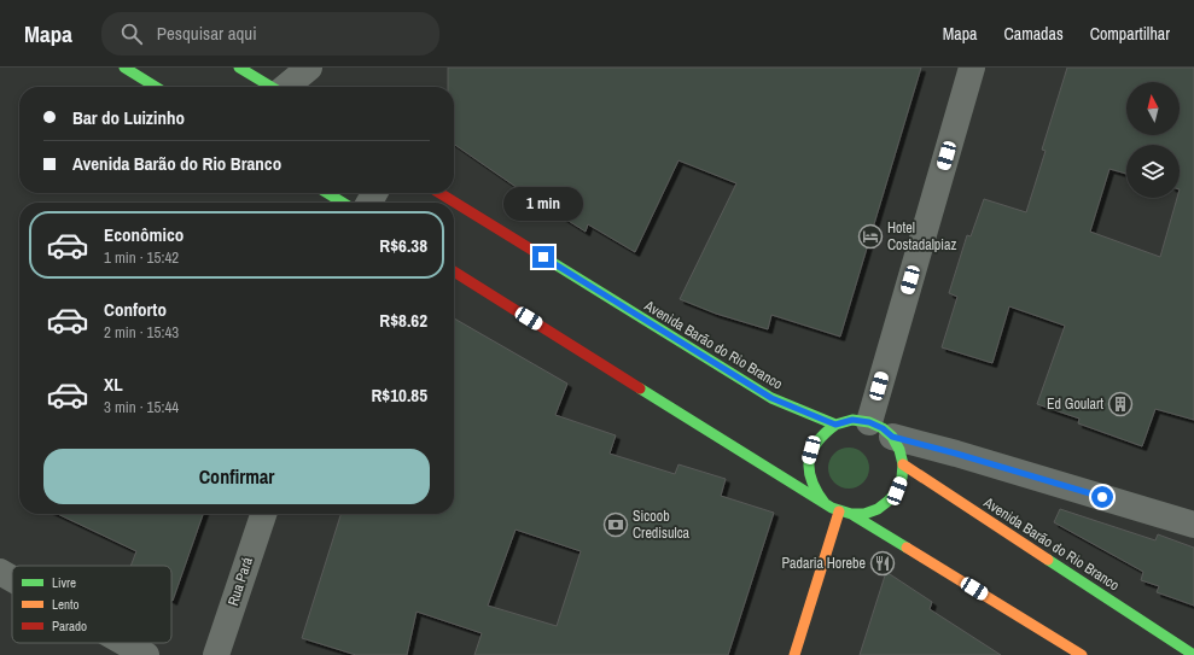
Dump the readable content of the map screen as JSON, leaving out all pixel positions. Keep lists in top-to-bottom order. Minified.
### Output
{"streets":{"main road":["Avenida Barão do Rio Branco"],"street":["Rua Pará"]},"places":{"hotel":["Hotel Costadalpiaz"],"building":["Ed Goulart"],"bank":["Sicoob Credisulca"],"restaurant":["Padaria Horebe"]},"legend":["Livre","Lento","Parado"],"north":"top","page":{"header":"Mapa","search":"Pesquisar aqui","nav":["Mapa","Camadas","Compartilhar"],"banner":["Bar do Luizinho","Avenida Barão do Rio Branco"],"bubble":"1 min","list":[{"name":"Econômico","note":"1 min · 15:42","value":"R$6.38"},{"name":"Conforto","note":"2 min · 15:43","value":"R$8.62"},{"name":"XL","note":"3 min · 15:44","value":"R$10.85"}],"buttons":"Confirmar"}}
